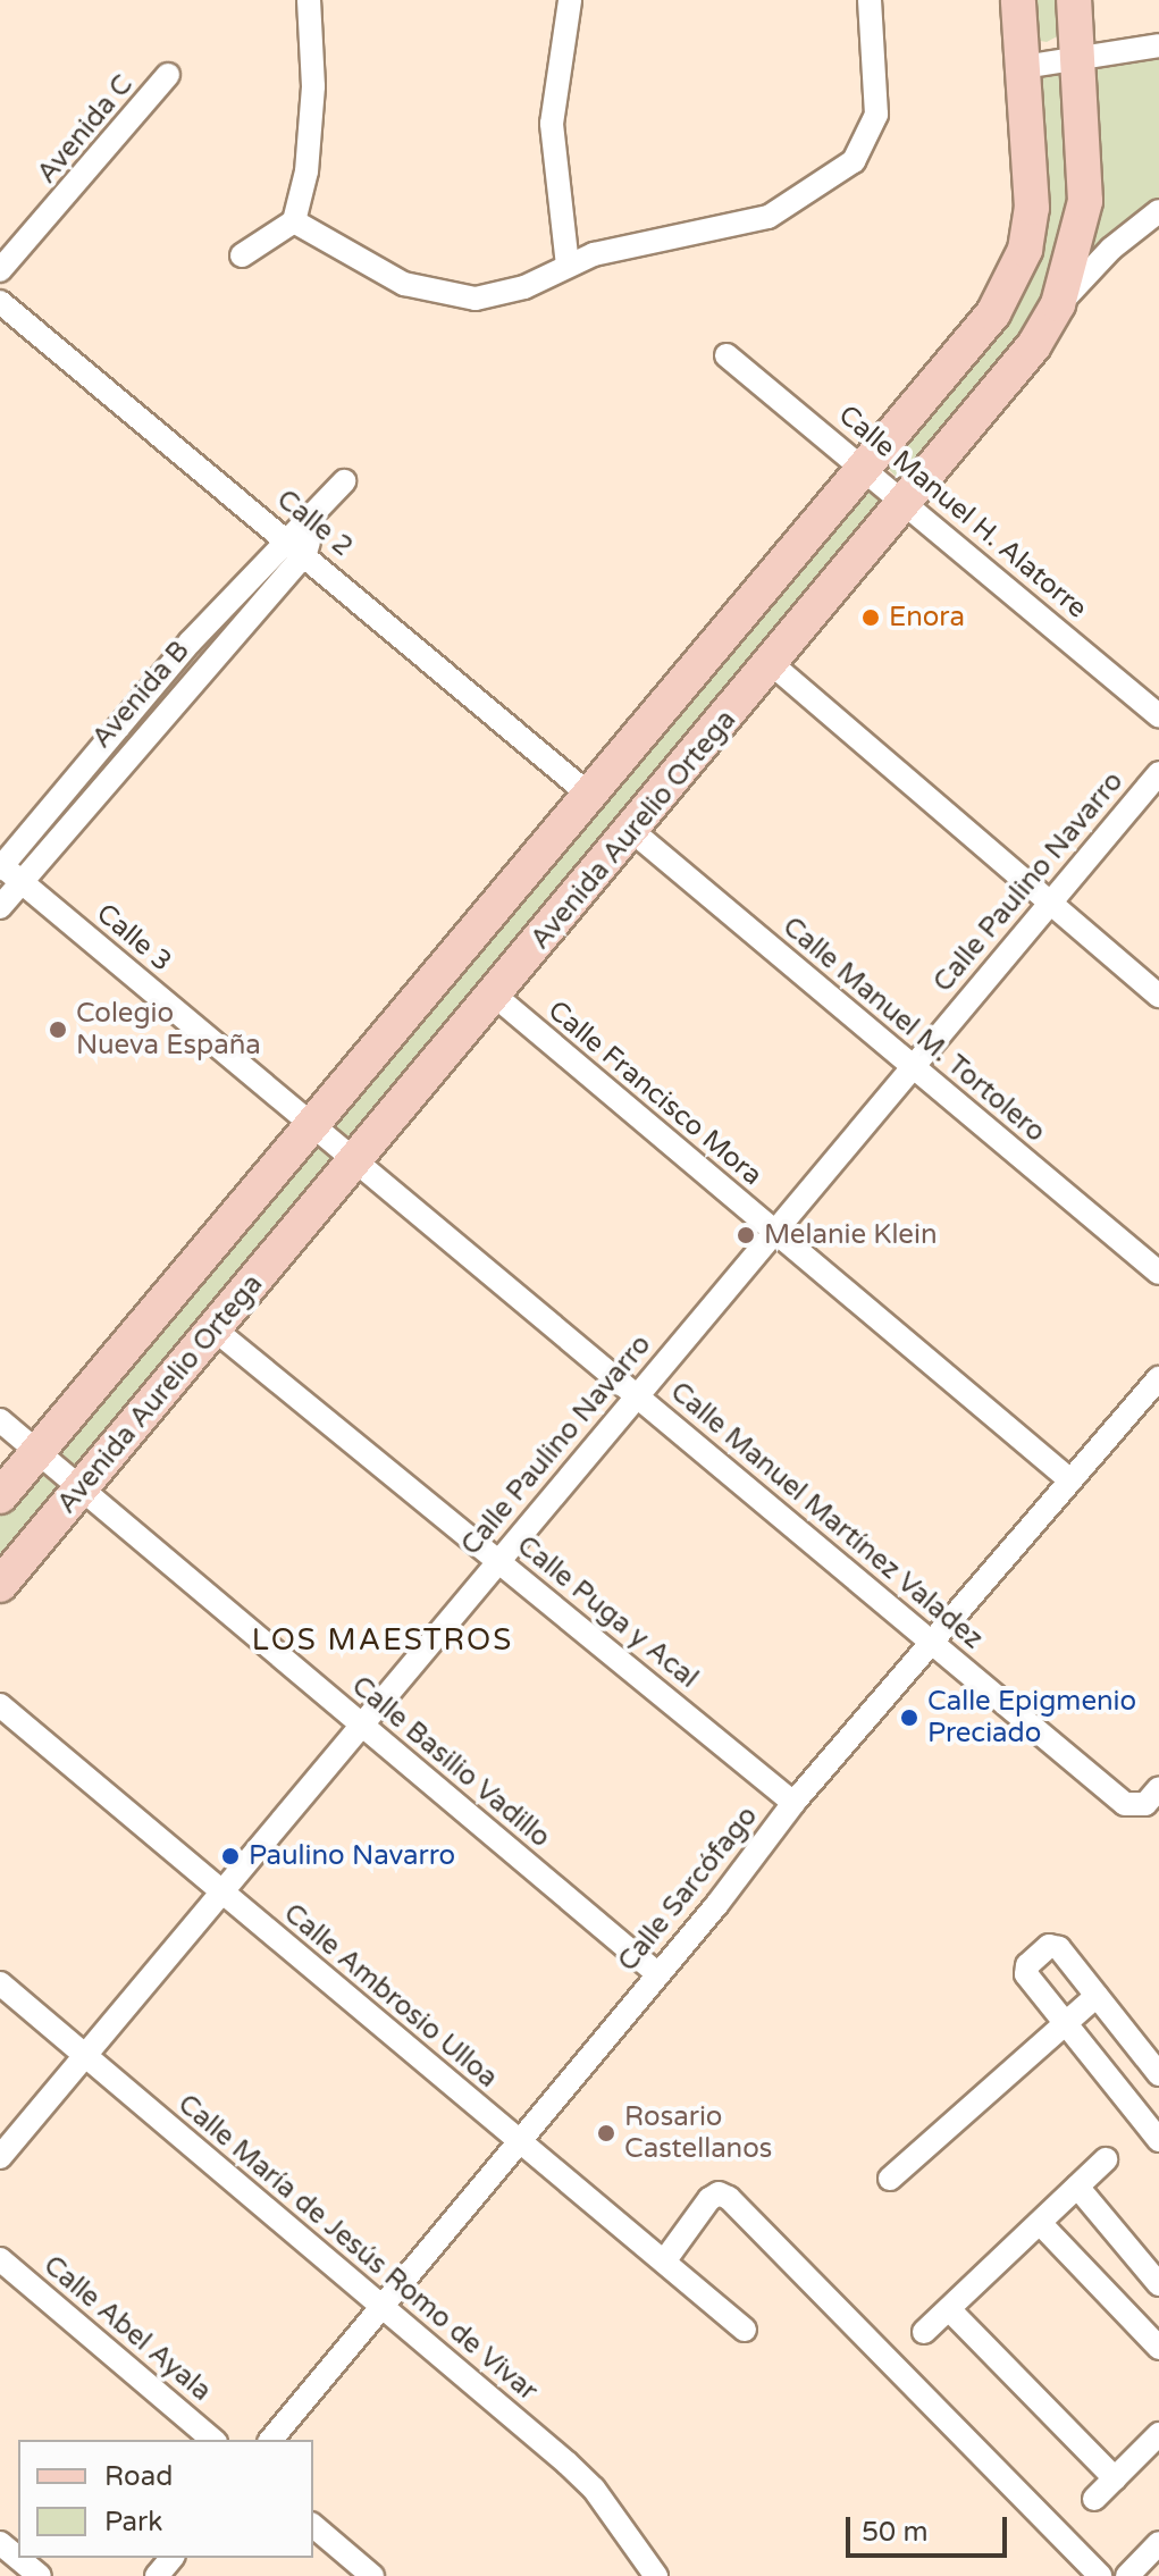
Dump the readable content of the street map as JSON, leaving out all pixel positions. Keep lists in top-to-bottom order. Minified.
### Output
{"streets":{"main road":["Avenida Aurelio Ortega"],"street":["Avenida C","Calle Manuel H. Alatorre","Calle 2","Avenida B","Calle Paulino Navarro","Calle 3","Calle Manuel M. Tortolero","Calle Francisco Mora","Calle Manuel Martínez Valadez","Calle Puga y Acal","Calle Basilio Vadillo","Calle Sarcófago","Calle Ambrosio Ulloa","Calle María de Jesús Romo de Vivar","Calle Abel Ayala"]},"crossings":[["Avenida C","Calle 2"],["Calle Manuel H. Alatorre","Avenida Aurelio Ortega"],["Calle 2","Avenida B"],["Calle 2","Avenida Aurelio Ortega"],["Avenida B","Calle 3"],["Avenida Aurelio Ortega","Calle 3"],["Avenida Aurelio Ortega","Calle Manuel M. Tortolero"],["Avenida Aurelio Ortega","Calle Francisco Mora"],["Avenida Aurelio Ortega","Calle Manuel Martínez Valadez"],["Avenida Aurelio Ortega","Calle Puga y Acal"],["Avenida Aurelio Ortega","Calle Basilio Vadillo"],["Calle Paulino Navarro","Calle Manuel M. Tortolero"],["Calle Paulino Navarro","Calle Francisco Mora"],["Calle Paulino Navarro","Calle Manuel Martínez Valadez"],["Calle Paulino Navarro","Calle Puga y Acal"],["Calle Paulino Navarro","Calle Basilio Vadillo"],["Calle Paulino Navarro","Calle Ambrosio Ulloa"],["Calle Paulino Navarro","Calle María de Jesús Romo de Vivar"],["Calle 3","Calle Manuel Martínez Valadez"],["Calle Francisco Mora","Calle Sarcófago"],["Calle Manuel Martínez Valadez","Calle Sarcófago"],["Calle Puga y Acal","Calle Sarcófago"],["Calle Basilio Vadillo","Calle Sarcófago"],["Calle Sarcófago","Calle Ambrosio Ulloa"],["Calle Sarcófago","Calle María de Jesús Romo de Vivar"]],"districts":["LOS MAESTROS"],"places":["Enora","Colegio Nueva España","Melanie Klein","Calle Epigmenio Preciado","Paulino Navarro","Rosario Castellanos"],"legend":["Road","Park"],"scale_bar":"50 m"}
